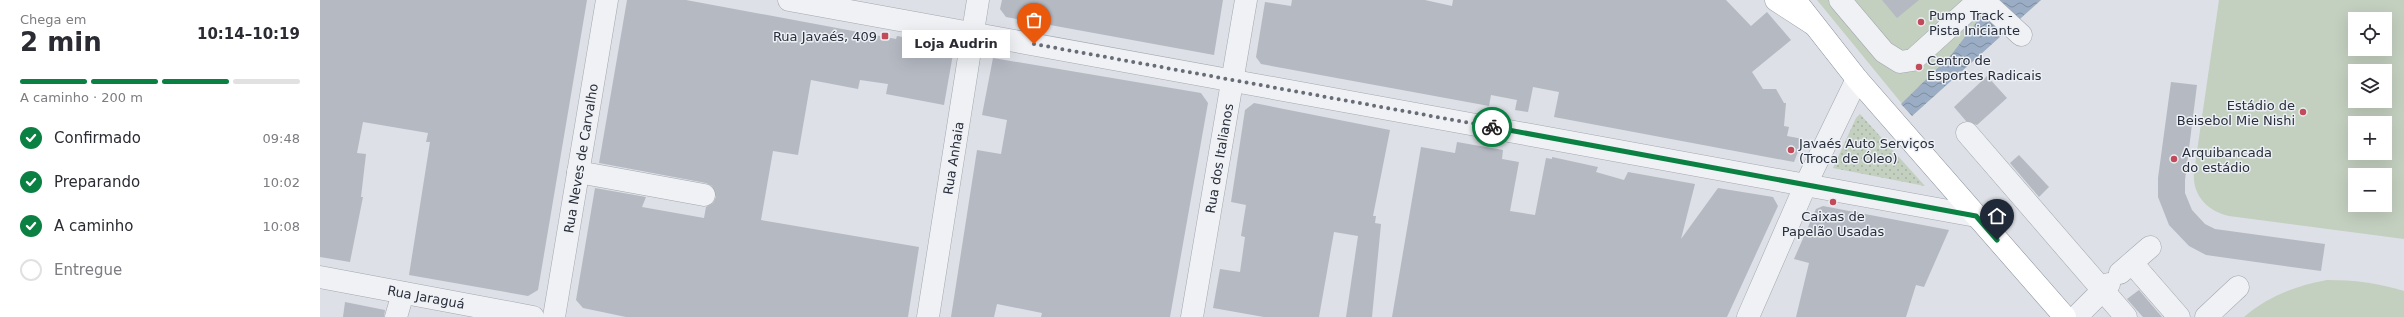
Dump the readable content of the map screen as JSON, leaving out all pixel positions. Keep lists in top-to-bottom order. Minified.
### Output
{"streets":{"street":["Rua Neves de Carvalho","Rua Anhaia","Rua dos Italianos","Rua Jaraguá"]},"places":{"other":["Pump Track - Pista Iniciante","Loja Audrin","Centro de Esportes Radicais","Estádio de Beisebol Mie Nishi","Javaés Auto Serviços (Troca de Óleo)","Arquibancada do estádio","Caixas de Papelão Usadas"],"transit":["Rua Javaés, 409"]},"page":{"heading":["2 min","Chega em","10:14–10:19"],"map_buttons":["+","−"],"bubble":"Loja Audrin","bar":"A caminho · 200 m","list":[["Confirmado","09:48"],["Preparando","10:02"],["A caminho","10:08"],"Entregue"]}}
